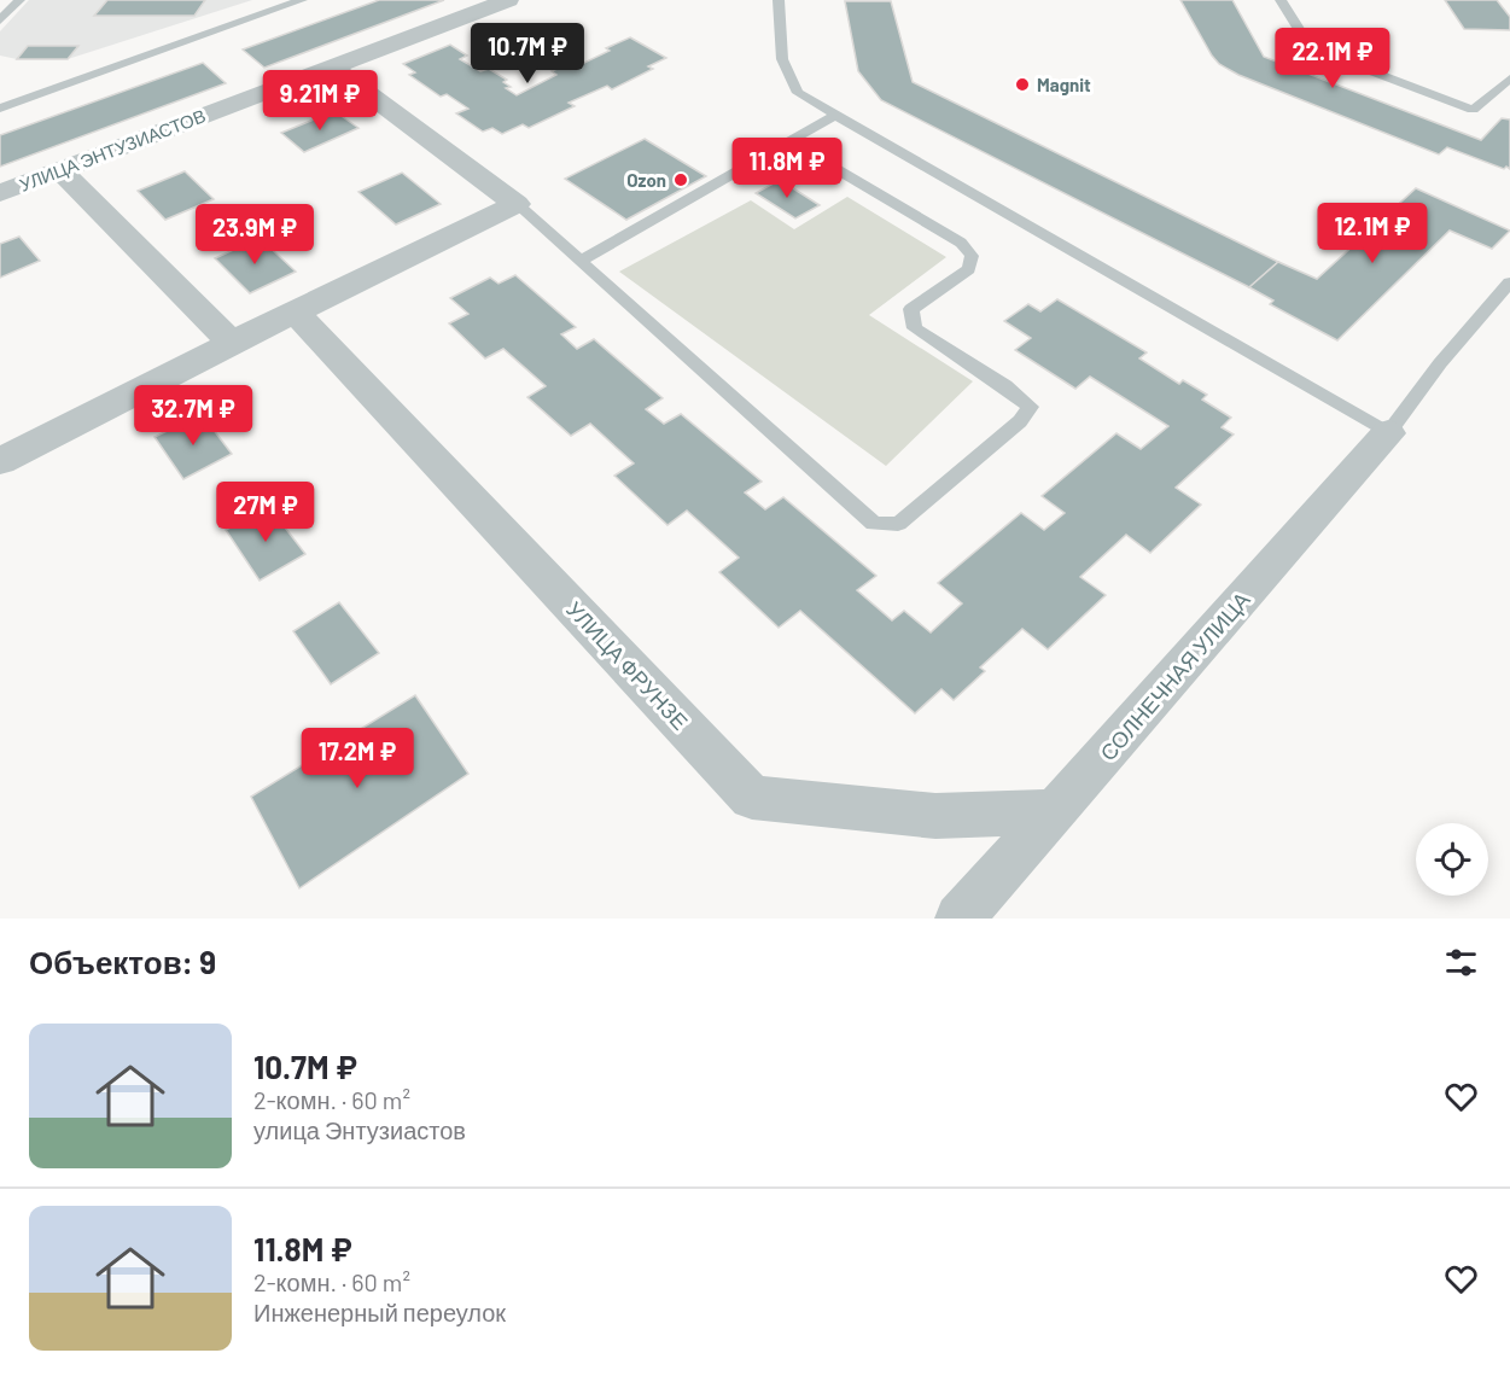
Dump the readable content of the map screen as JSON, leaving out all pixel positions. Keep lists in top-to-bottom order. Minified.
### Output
{"streets":{"street":["УЛИЦА ЭНТУЗИАСТОВ","УЛИЦА ФРУНЗЕ","СОЛНЕЧНАЯ УЛИЦА"]},"crossings":[["УЛИЦА ФРУНЗЕ","СОЛНЕЧНАЯ УЛИЦА"]],"places":["Magnit","Ozon"],"page":{"price":["10.7M ₽","22.1M ₽","9.21M ₽","11.8M ₽","12.1M ₽","23.9M ₽","32.7M ₽","27M ₽","17.2M ₽"],"heading":"Объектов: 9","list":[{"name":"10.7M ₽","note":"2-комн. · 60 m² · улица Энтузиастов"},{"name":"11.8M ₽","note":"2-комн. · 60 m² · Инженерный переулок"}]}}
